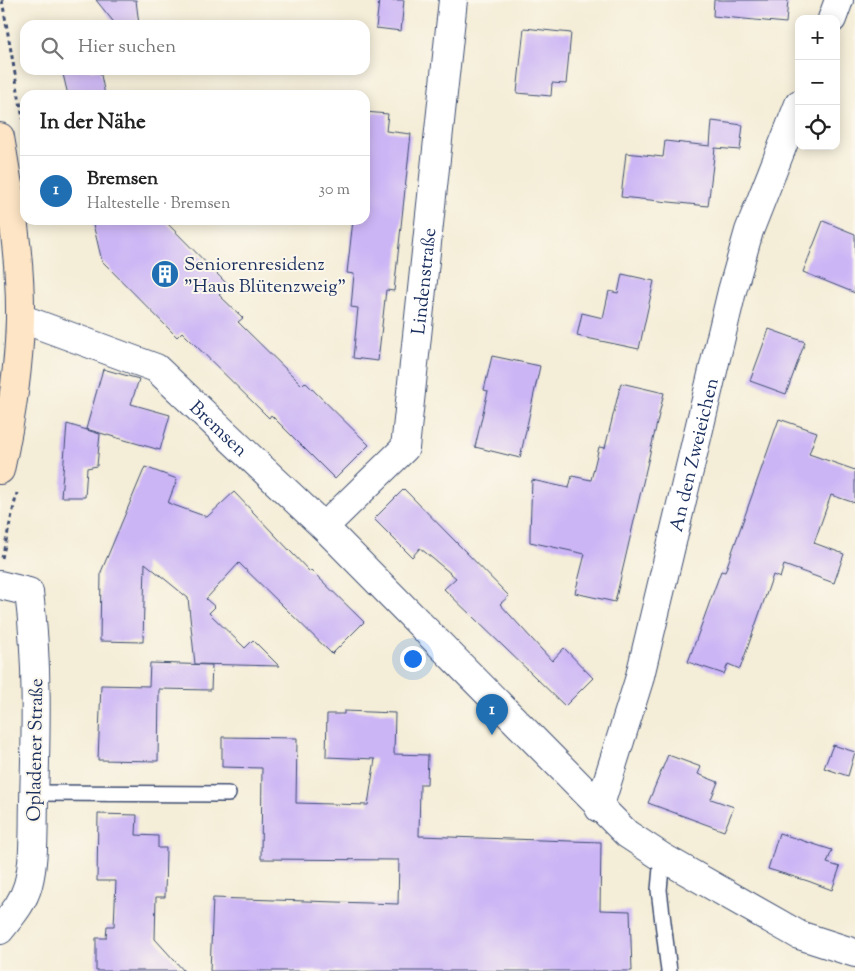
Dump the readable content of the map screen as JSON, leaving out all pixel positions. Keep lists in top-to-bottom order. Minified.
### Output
{"streets":{"street":["Lindenstraße","Bremsen","An den Zweieichen","Opladener Straße"]},"crossings":[["Lindenstraße","Bremsen"],["Bremsen","An den Zweieichen"]],"places":{"building":["Seniorenresidenz \"Haus Blütenzweig\""]},"page":{"map_buttons":["+","−"],"search":"Hier suchen","heading":"In der Nähe","list":[{"mark":"1","name":"Bremsen","note":"Haltestelle · Bremsen","value":"30 m"}],"pins":"1"}}
